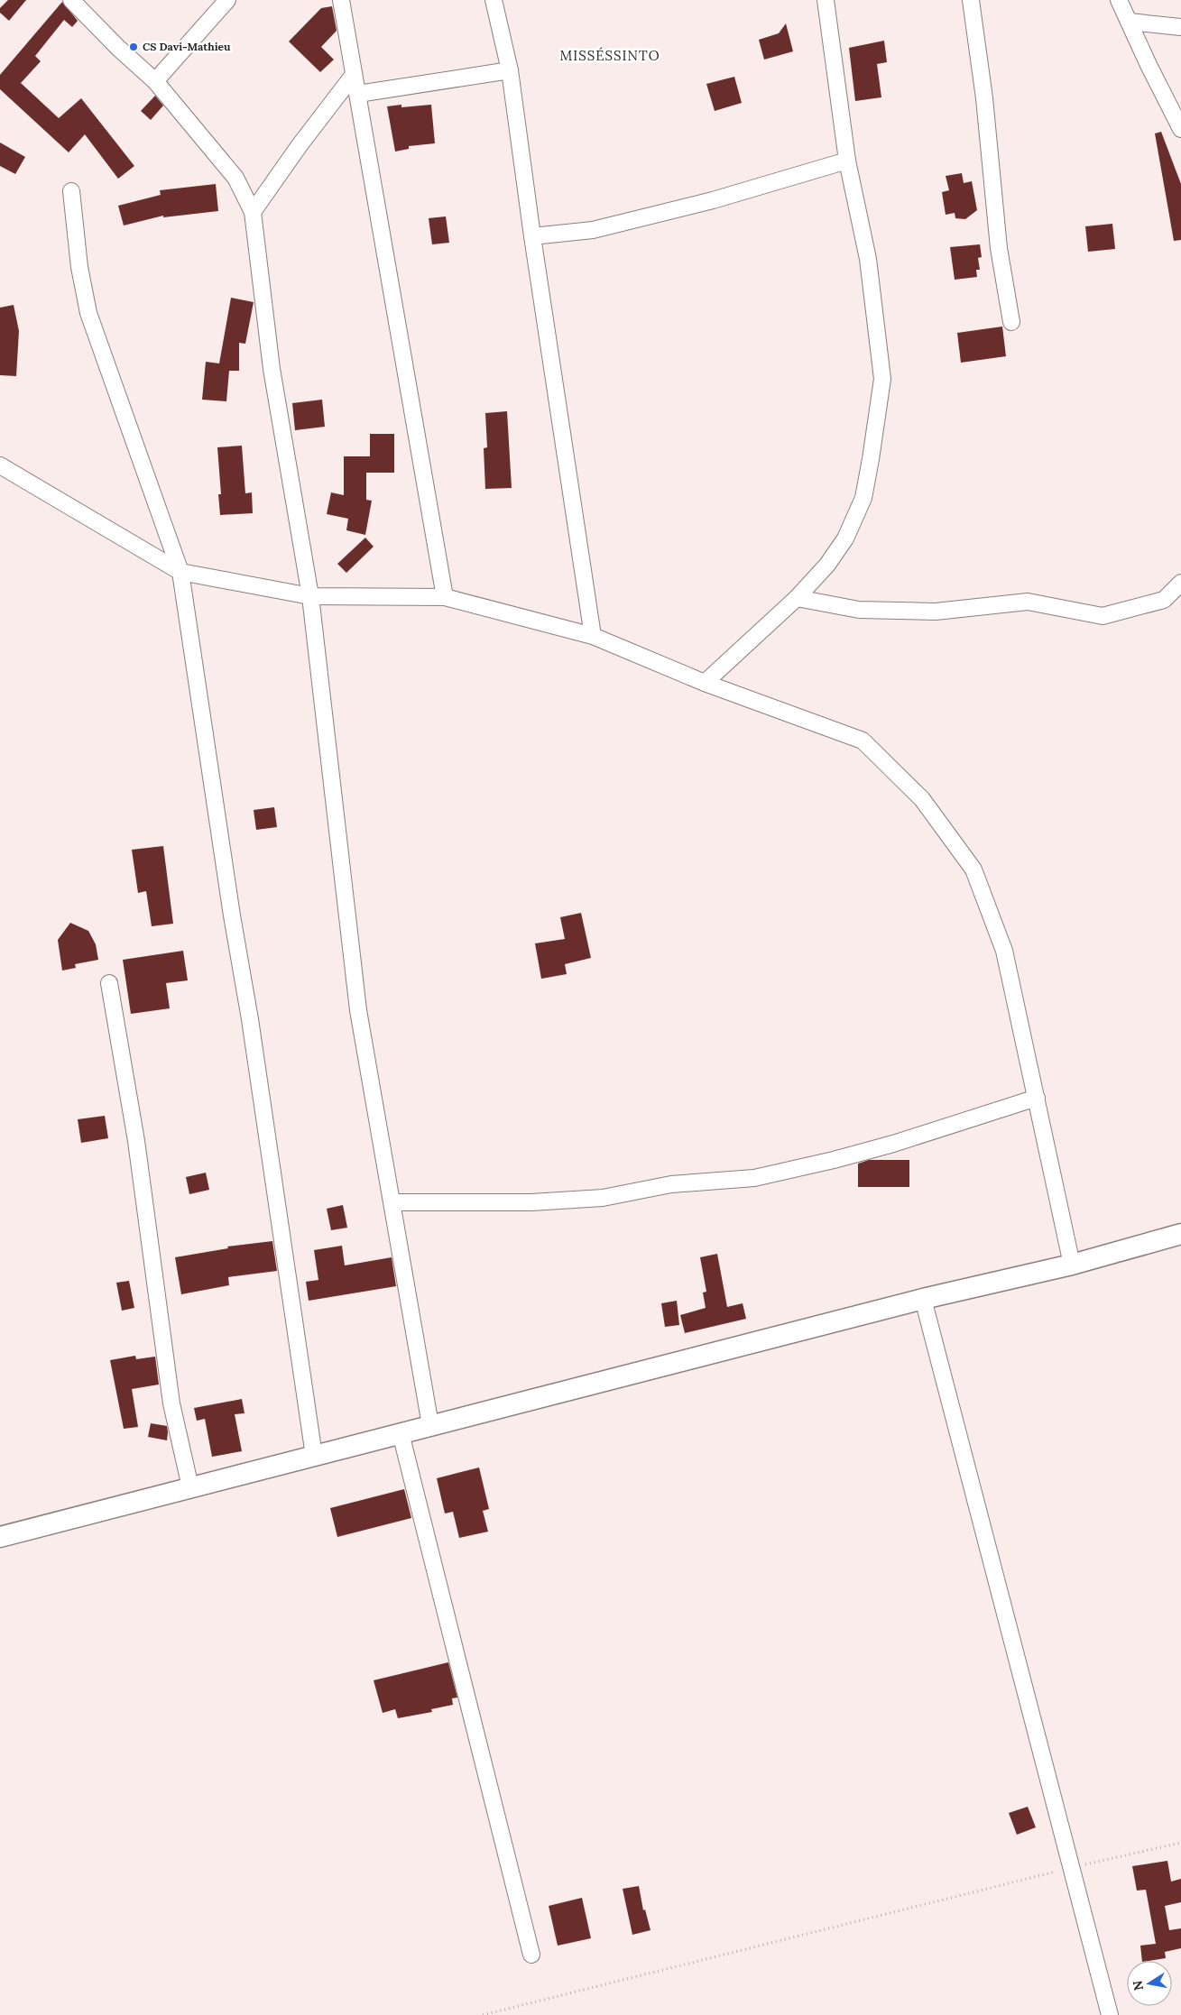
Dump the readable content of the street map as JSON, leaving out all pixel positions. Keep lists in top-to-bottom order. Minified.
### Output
{"districts":["MISSÉSSINTO"],"places":["CS Davi-Mathieu"],"north":"left"}
